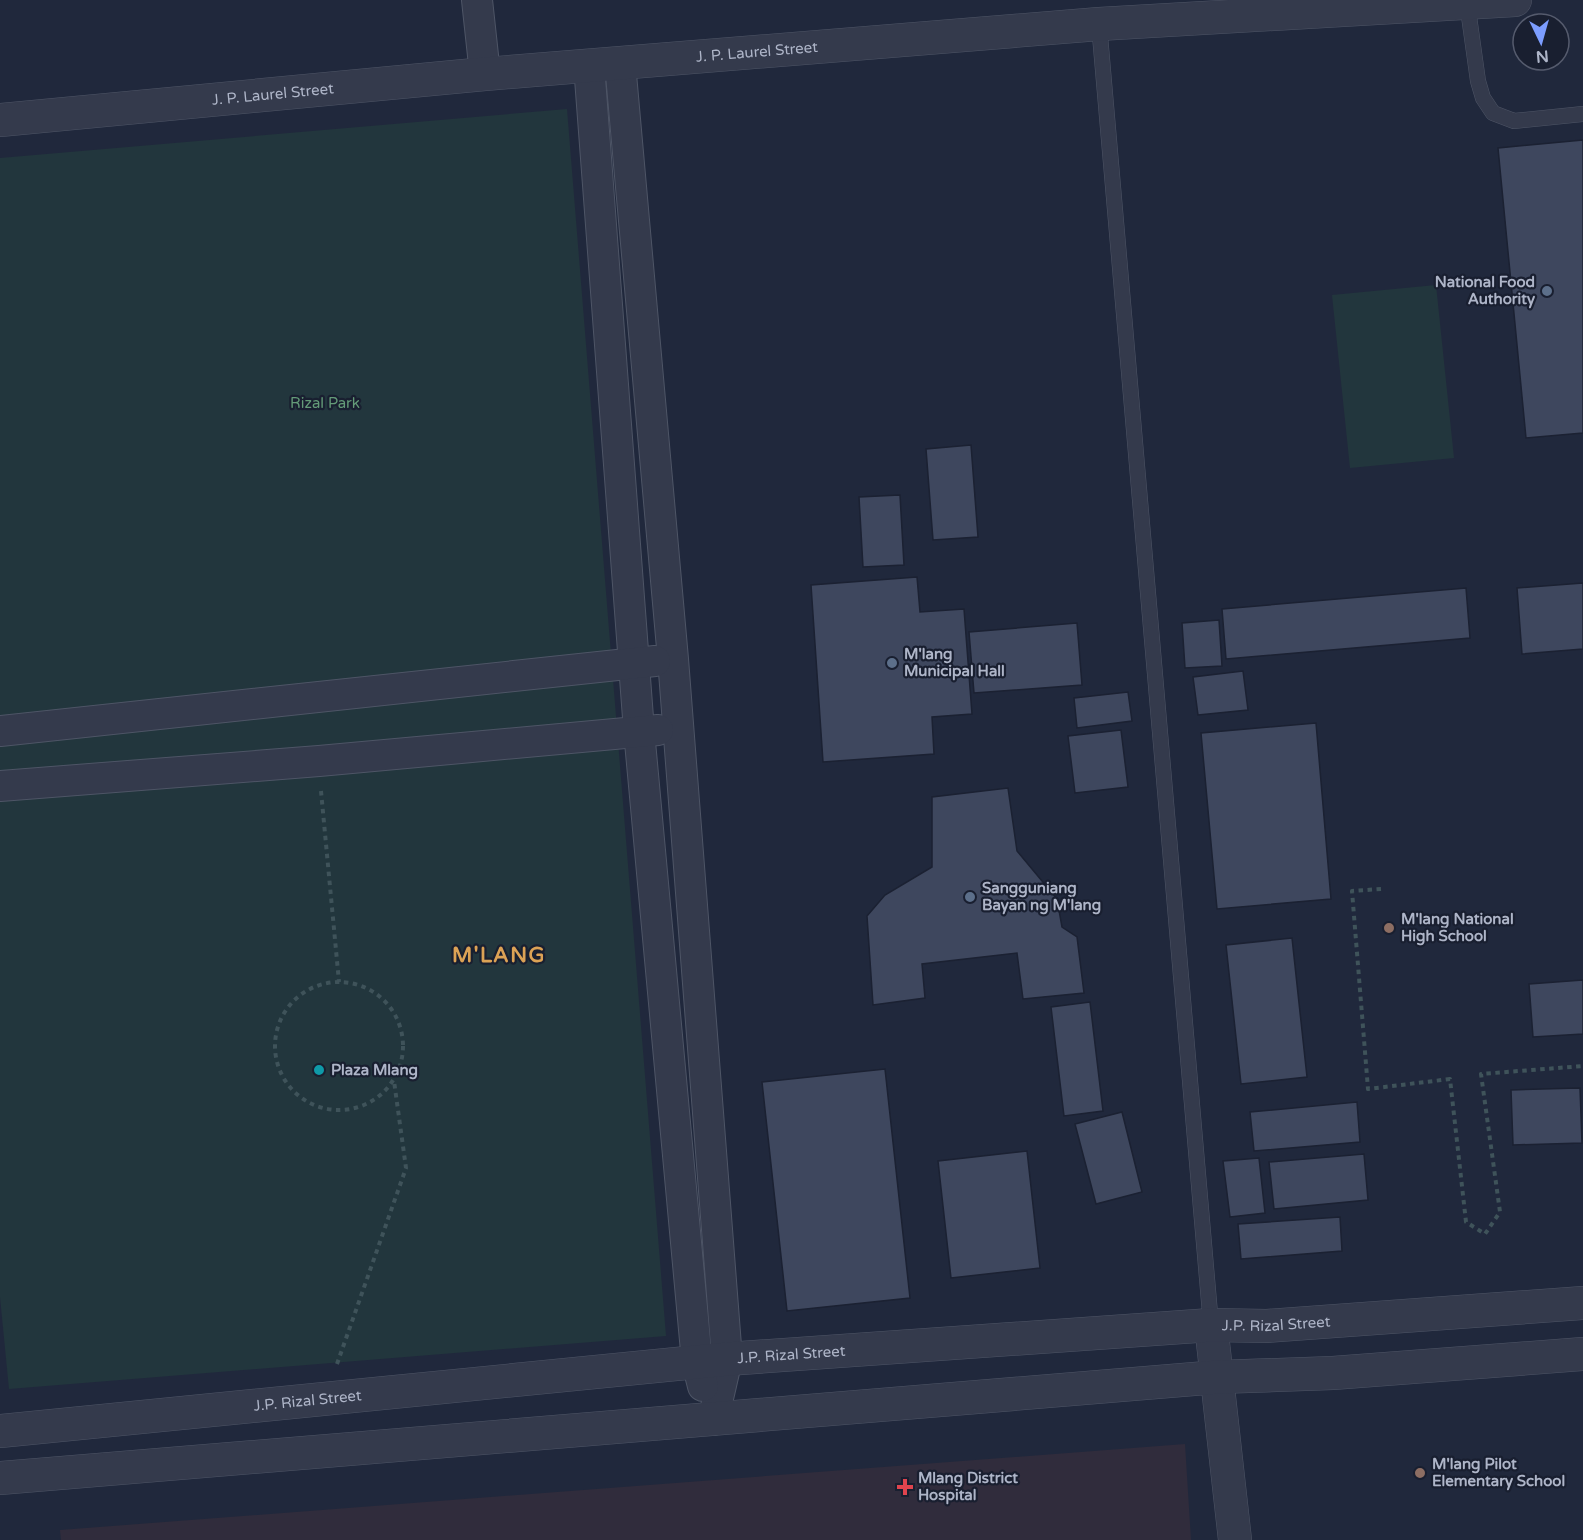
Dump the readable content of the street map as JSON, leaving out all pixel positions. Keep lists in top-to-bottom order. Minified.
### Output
{"streets":{"street":["J. P. Laurel Street","J.P. Rizal Street"]},"districts":["M'LANG"],"parks":["Rizal Park"],"places":{"other":["National Food Authority","M'lang Municipal Hall","Sangguniang Bayan ng M'lang","M'lang National High School","Plaza Mlang","M'lang Pilot Elementary School"],"health":["Mlang District Hospital"]},"north":"bottom"}
